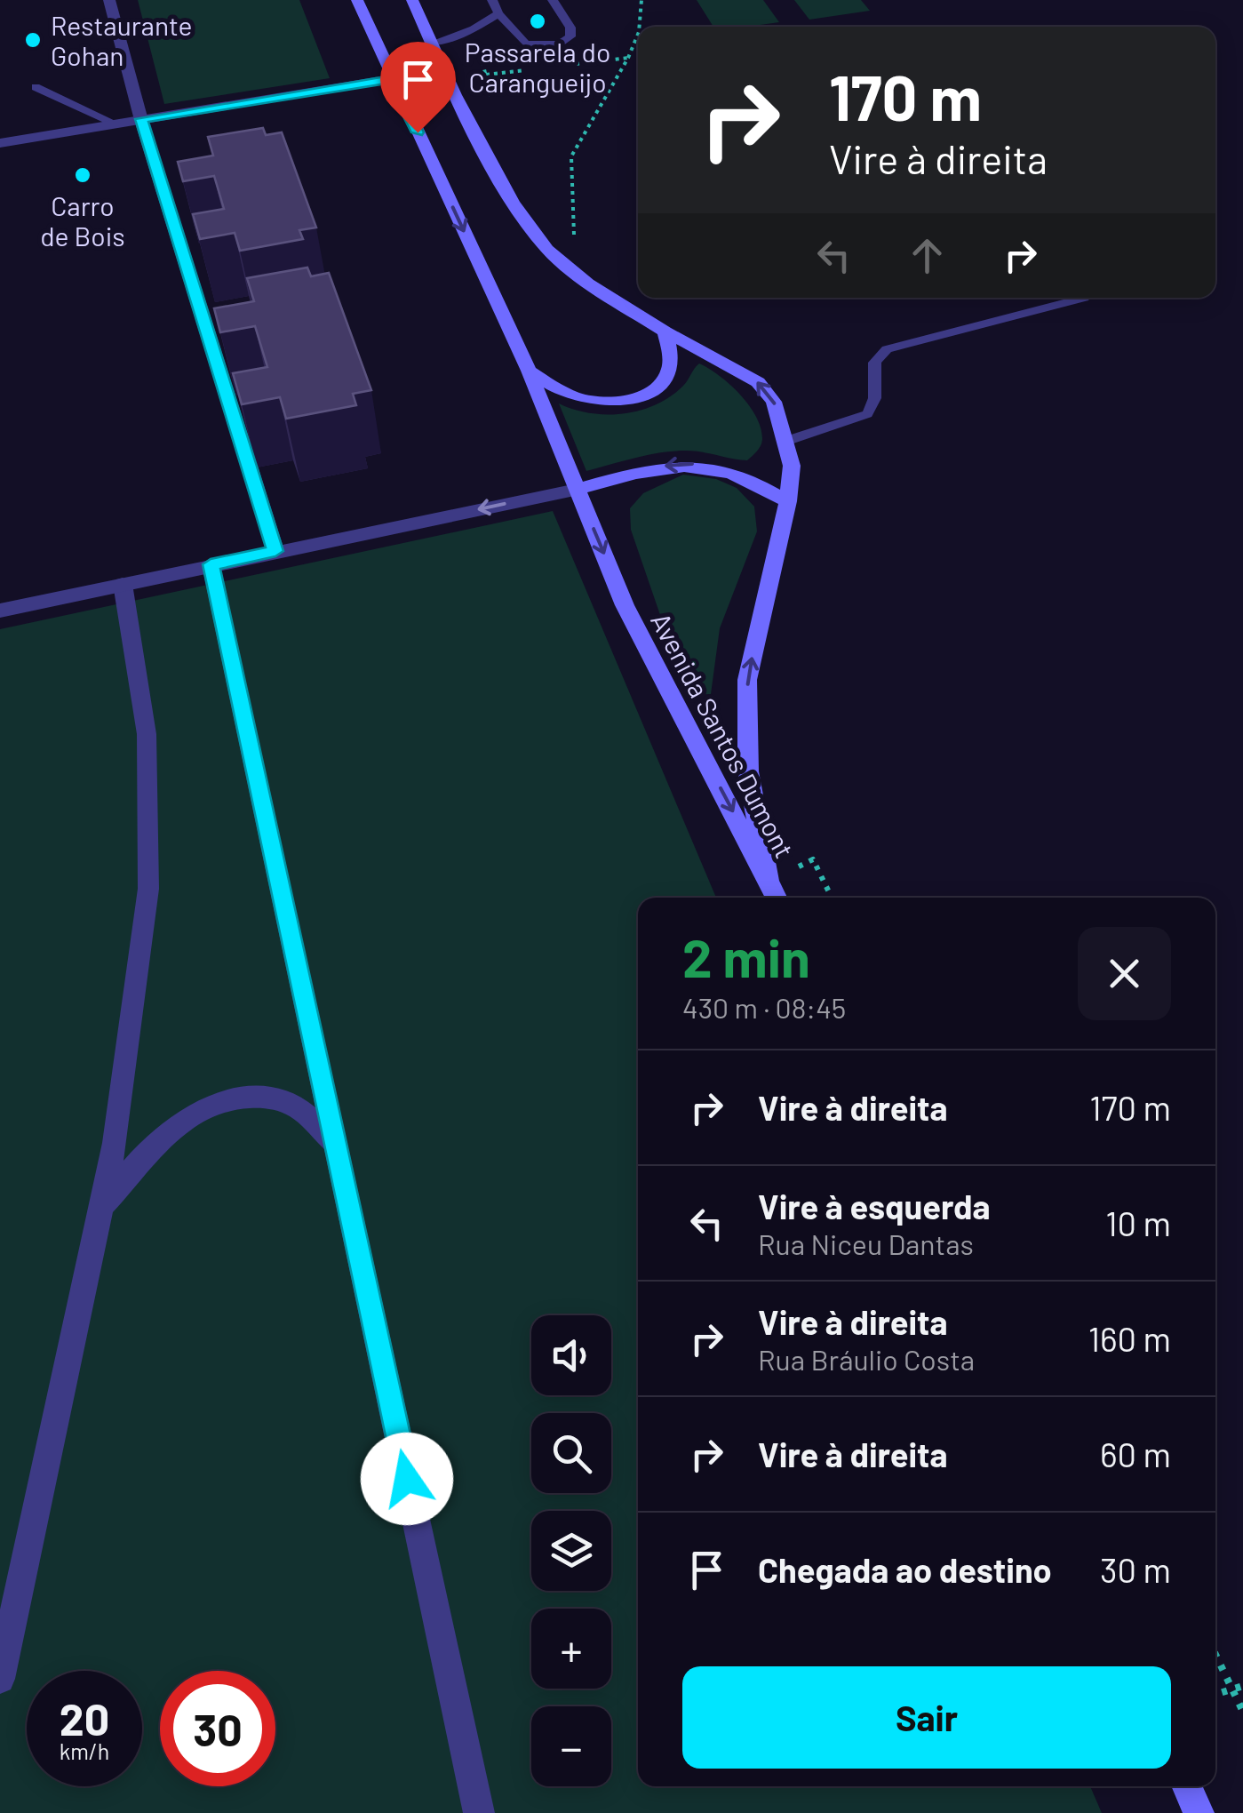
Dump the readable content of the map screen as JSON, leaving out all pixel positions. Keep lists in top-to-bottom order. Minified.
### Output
{"streets":{"main road":["Avenida Santos Dumont"]},"places":["Passarela do Carangueijo","Restaurante Gohan","Carro de Bois"],"page":{"turn":["170 m","Vire à direita"],"heading":["2 min","430 m · 08:45"],"list":[{"name":"Vire à direita","value":"170 m"},{"name":"Vire à esquerda","note":"Rua Niceu Dantas","value":"10 m"},{"name":"Vire à direita","note":"Rua Bráulio Costa","value":"160 m"},{"name":"Vire à direita","value":"60 m"},{"name":"Chegada ao destino","value":"30 m"}],"map_buttons":["+","−"],"buttons":"Sair","speed":"20 km/h","limit":"30"}}
